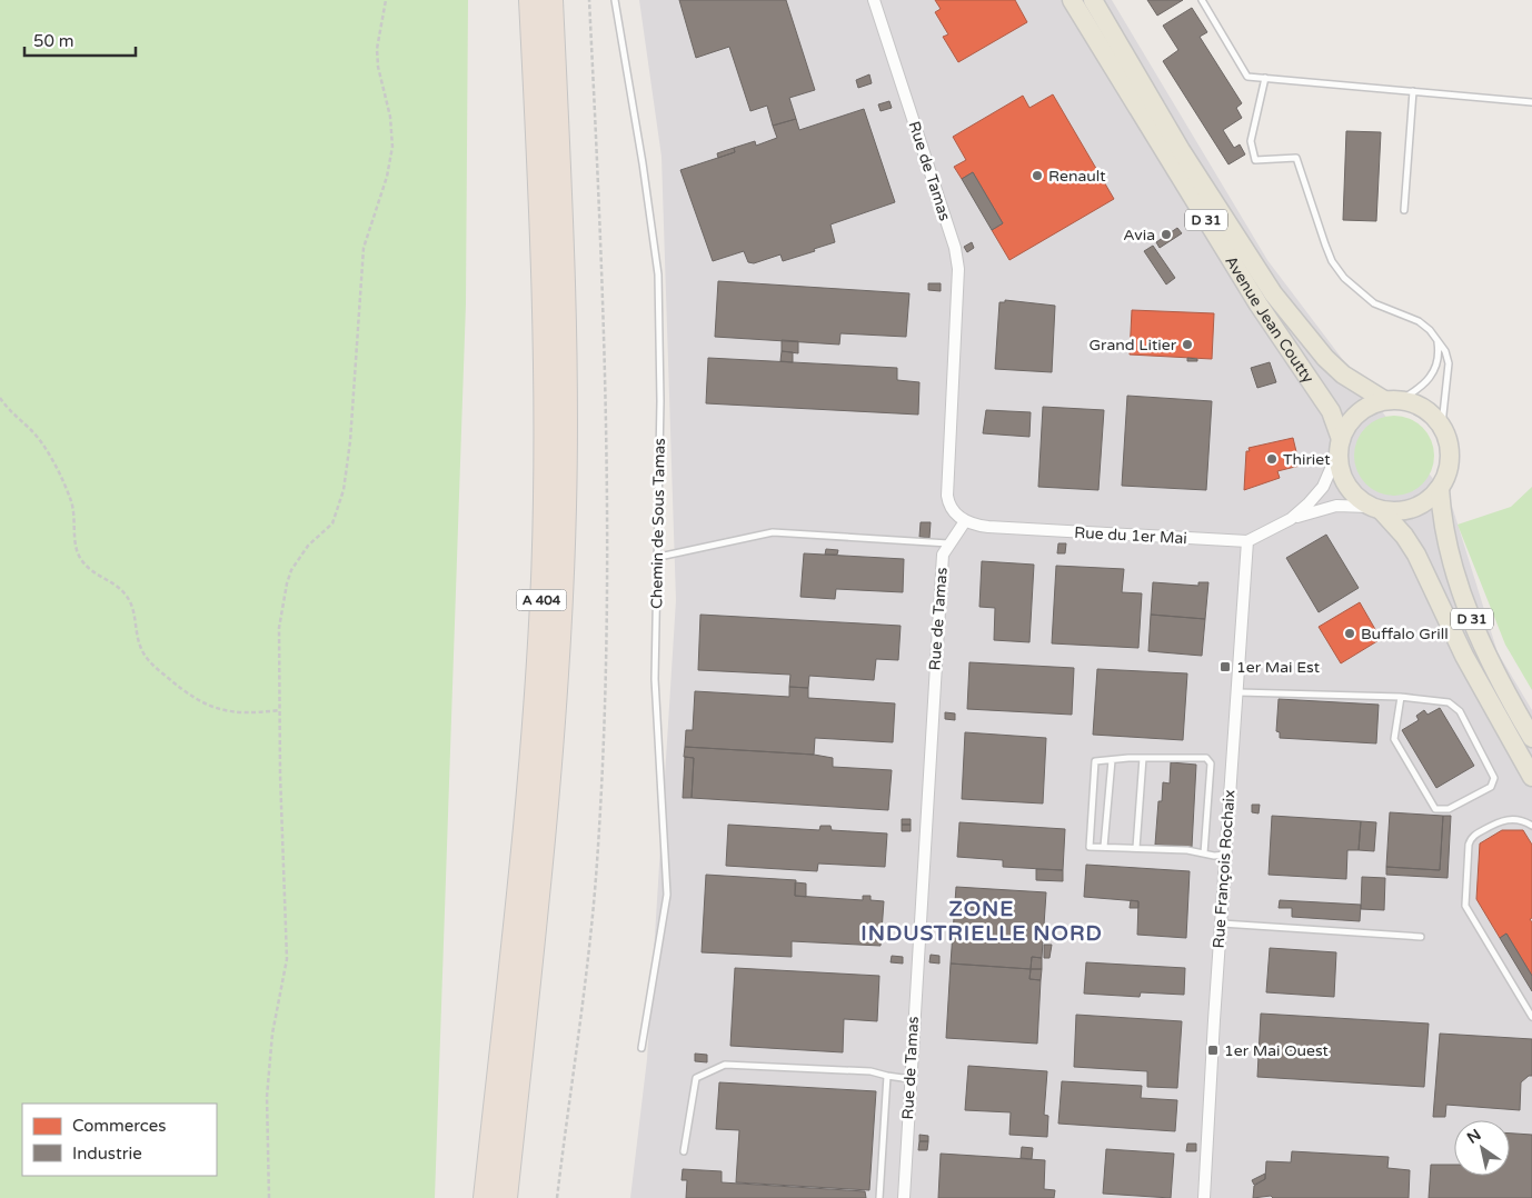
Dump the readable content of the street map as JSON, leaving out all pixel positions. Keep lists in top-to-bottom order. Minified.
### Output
{"streets":{"highway":["A 404"],"main road":["D 31","Avenue Jean Coutty"],"street":["Rue de Tamas","Rue du 1er Mai","Rue François Rochaix"],"lane":["Chemin de Sous Tamas"]},"crossings":[["Rue de Tamas","Rue du 1er Mai"],["D 31","Avenue Jean Coutty"],["Rue du 1er Mai","Rue François Rochaix"]],"districts":["ZONE INDUSTRIELLE NORD"],"places":{"other":["Renault","Avia","Grand Litier","Thiriet","Buffalo Grill"],"transit":["1er Mai Est","1er Mai Ouest"]},"legend":["Commerces","Industrie"],"scale_bar":"50 m","north":"top left"}
